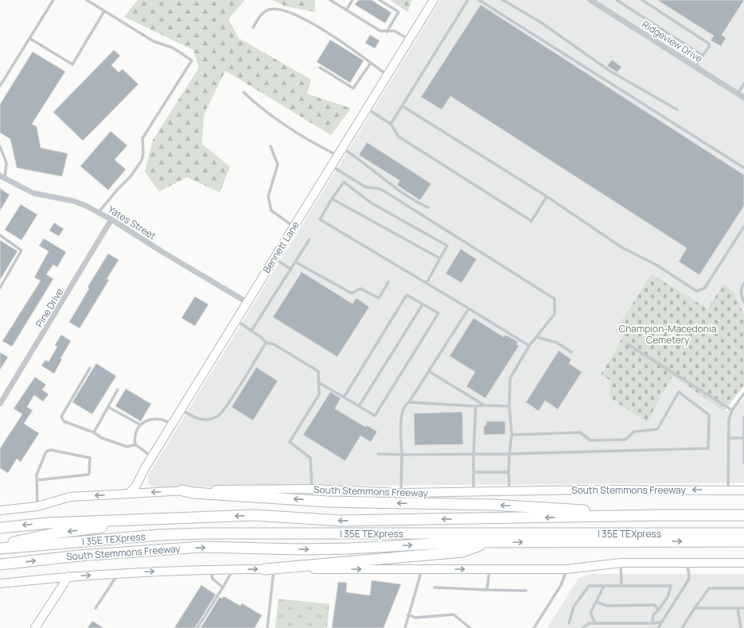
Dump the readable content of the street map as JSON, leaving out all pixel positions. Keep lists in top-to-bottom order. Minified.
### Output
{"streets":{"highway":["South Stemmons Freeway","I 35E TEXpress"],"main road":["Bennett Lane"],"street":["Ridgeview Drive","Yates Street","Pine Drive"]},"crossings":[["Yates Street","Bennett Lane"],["Yates Street","Pine Drive"],["Bennett Lane","South Stemmons Freeway"]],"parks":["Champion-Macedonia Cemetery"]}
